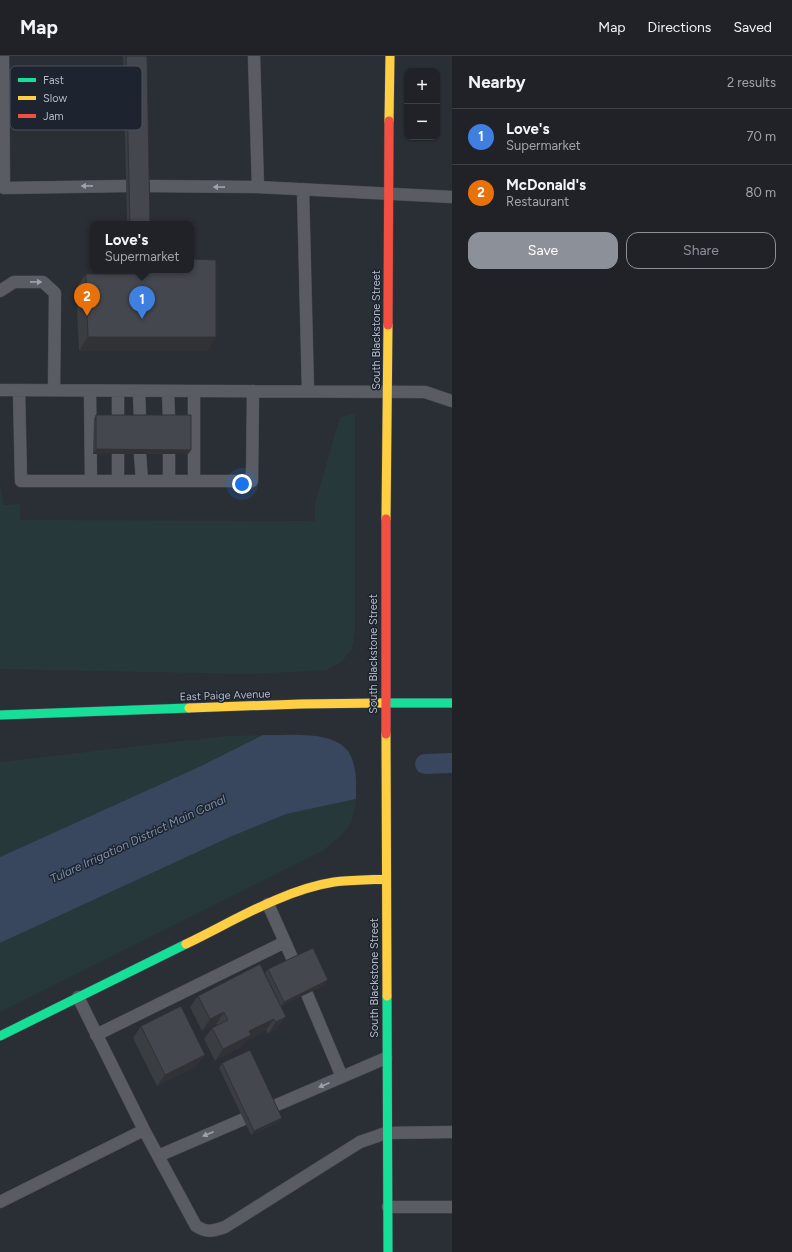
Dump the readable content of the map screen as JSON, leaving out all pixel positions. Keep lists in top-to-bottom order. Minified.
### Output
{"streets":{"main road":["South Blackstone Street","East Paige Avenue"]},"crossings":[["South Blackstone Street","East Paige Avenue"]],"water":["Tulare Irrigation District Main Canal"],"legend":["Fast","Slow","Jam"],"page":{"header":"Map","nav":["Map","Directions","Saved"],"heading":["Nearby","2 results"],"map_buttons":["+","−"],"list":[{"mark":"1","name":"Love's","note":"Supermarket","value":"70 m"},{"mark":"2","name":"McDonald's","note":"Restaurant","value":"80 m"}],"buttons":["Save","Share"],"popup":["Love's","Supermarket"],"pins":["2","1"]}}
